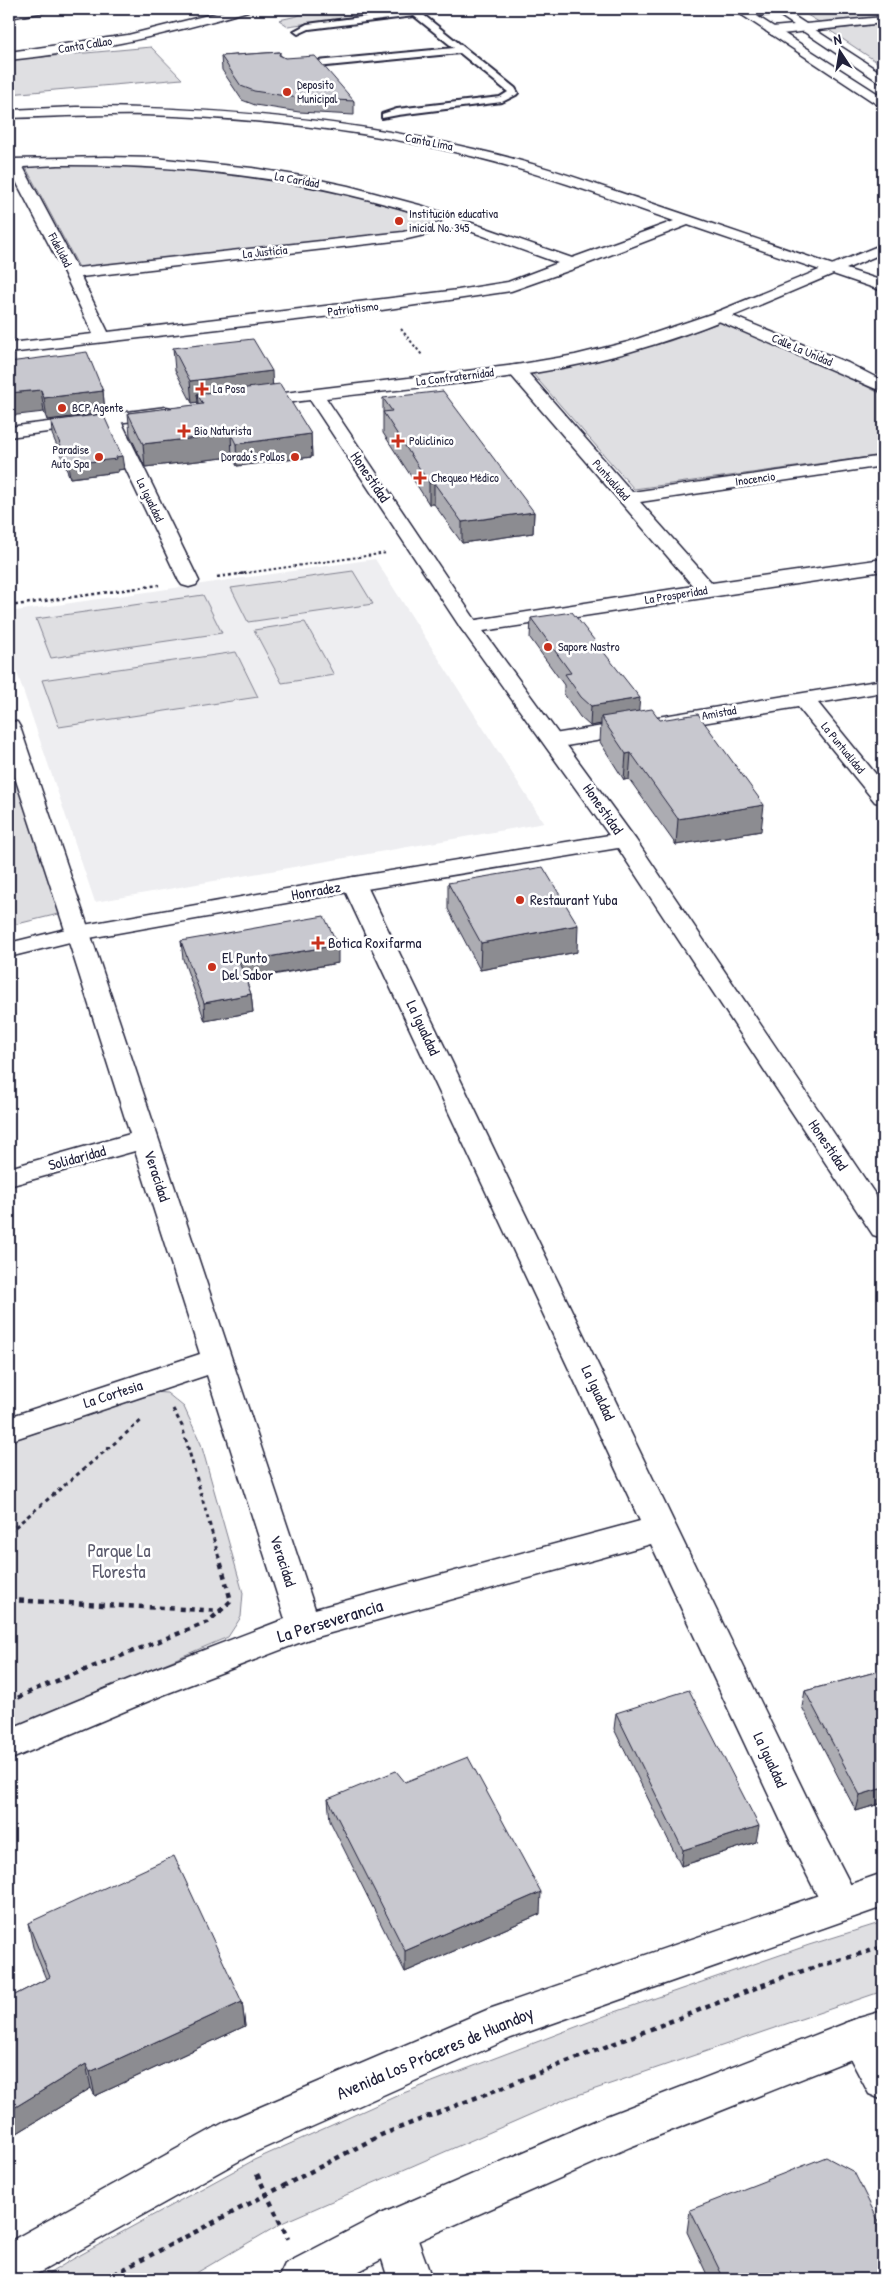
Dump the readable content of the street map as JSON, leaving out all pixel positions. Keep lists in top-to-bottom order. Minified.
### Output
{"streets":{"main road":["Canta Callao","Canta Lima","La Caridad","Fidelidad","La Justicia","Patriotismo","Calle La Unidad","La Confraternidad","Honestidad","Inocencio","Puntualidad","La Igualdad","La Prosperidad","Amistad","La Puntualidad","Honradez","Solidaridad","Veracidad","La Cortesia","La Perseverancia","Avenida Los Próceres de Huandoy"]},"crossings":[["Canta Lima","Patriotismo"],["Canta Lima","La Confraternidad"],["La Caridad","Fidelidad"],["La Caridad","La Justicia"],["La Caridad","Patriotismo"],["Fidelidad","La Justicia"],["Fidelidad","Patriotismo"],["Calle La Unidad","La Confraternidad"],["La Confraternidad","Honestidad"],["La Confraternidad","Puntualidad"],["Honestidad","La Prosperidad"],["Honestidad","Amistad"],["Honestidad","Honradez"],["Inocencio","Puntualidad"],["Puntualidad","La Prosperidad"],["La Igualdad","Honradez"],["La Igualdad","La Perseverancia"],["La Igualdad","Avenida Los Próceres de Huandoy"],["Amistad","La Puntualidad"],["Honradez","Veracidad"],["Solidaridad","Veracidad"],["Veracidad","La Cortesia"],["Veracidad","La Perseverancia"]],"parks":["Parque La Floresta"],"places":{"other":["Deposito Municipal","Institución educativa inicial No. 345","BCP Agente","Paradise Auto Spa","Dorado's Pollos","Sapore Nastro","Restaurant Yuba","El Punto Del Sabor"],"health":["La Posa","Bio Naturista","Policlinico","Chequeo Médico","Botica Roxifarma"]},"north":"top"}
